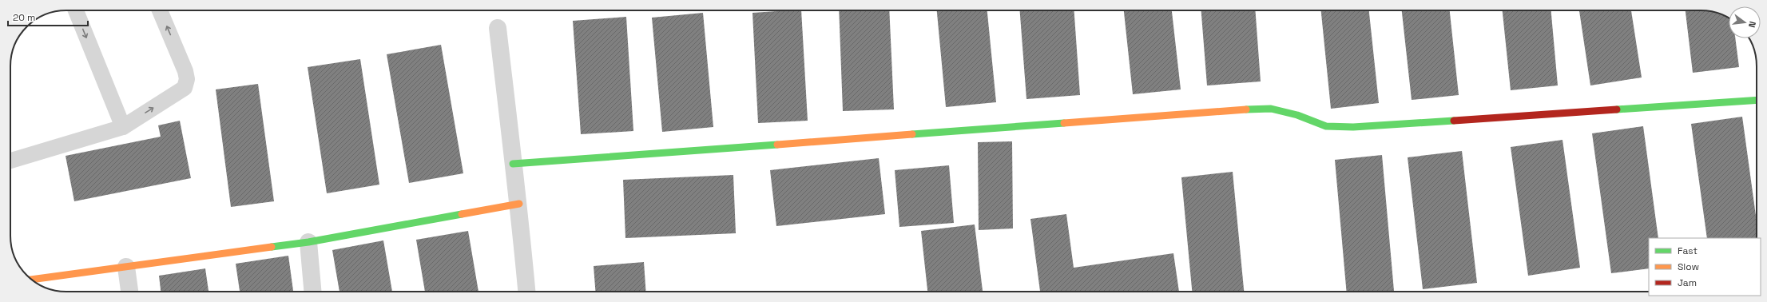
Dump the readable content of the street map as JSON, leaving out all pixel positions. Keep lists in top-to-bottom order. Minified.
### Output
{"legend":["Fast","Slow","Jam"],"scale_bar":"20 m","north":"right"}
